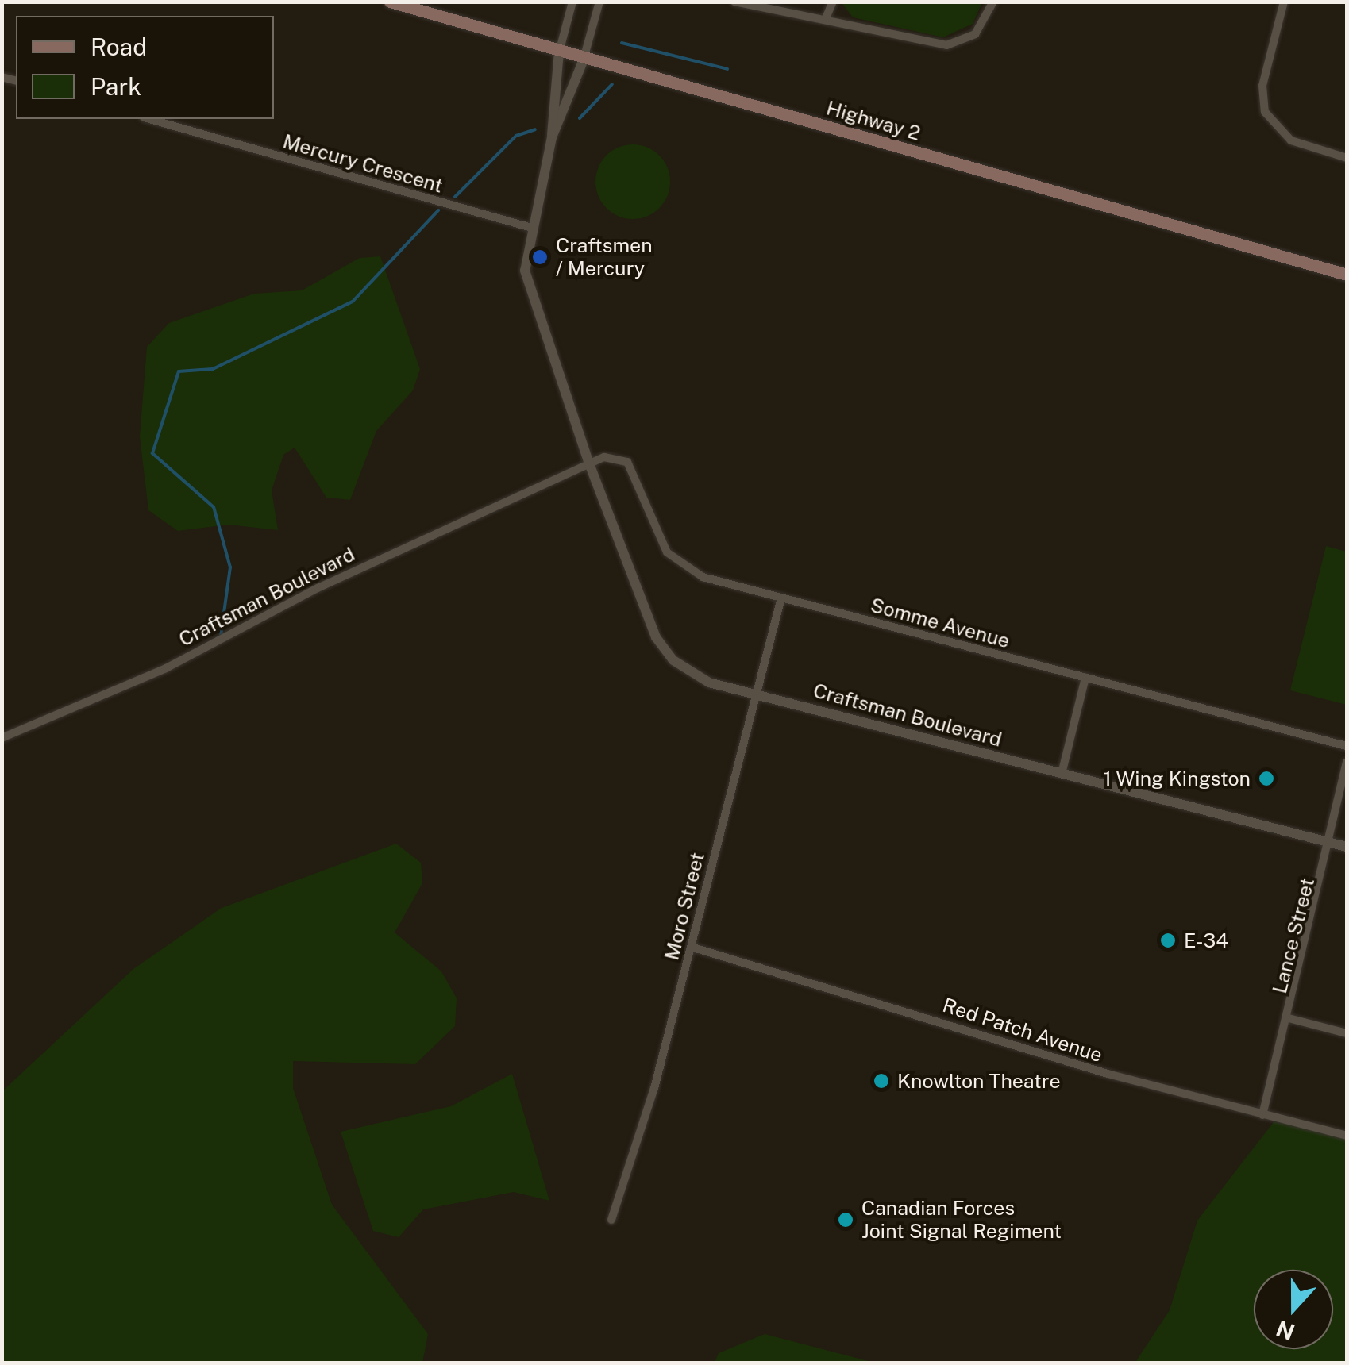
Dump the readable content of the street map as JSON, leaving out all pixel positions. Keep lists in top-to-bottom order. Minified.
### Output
{"streets":{"main road":["Highway 2"],"street":["Mercury Crescent","Craftsman Boulevard","Somme Avenue","Moro Street","Lance Street","Red Patch Avenue"]},"crossings":[["Highway 2","Craftsman Boulevard"],["Mercury Crescent","Craftsman Boulevard"],["Craftsman Boulevard","Somme Avenue"],["Craftsman Boulevard","Moro Street"],["Craftsman Boulevard","Lance Street"],["Somme Avenue","Moro Street"],["Moro Street","Red Patch Avenue"],["Lance Street","Red Patch Avenue"]],"places":["Craftsmen / Mercury","1 Wing Kingston","E-34","Knowlton Theatre","Canadian Forces Joint Signal Regiment"],"legend":["Road","Park"],"north":"bottom"}
